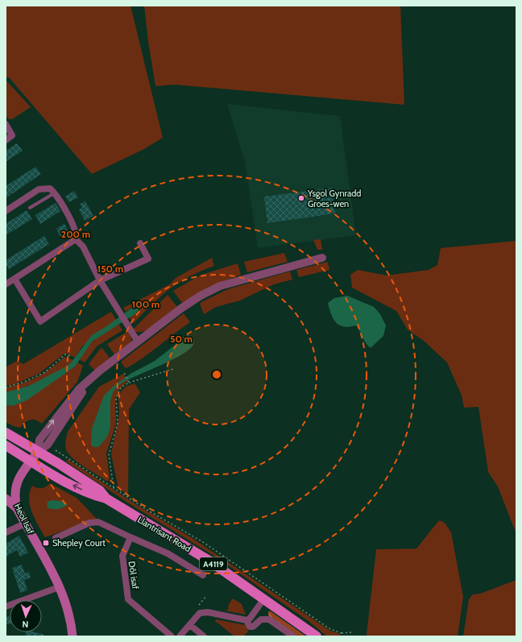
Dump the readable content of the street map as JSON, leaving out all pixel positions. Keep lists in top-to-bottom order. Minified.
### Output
{"streets":{"main road":["Heol Isaf","Llantrisant Road","A4119"],"street":["Dôl isaf"]},"crossings":[["Heol Isaf","Llantrisant Road"]],"places":{"other":["Ysgol Gynradd Groes-wen"],"transit":["Shepley Court"]},"north":"bottom","rings":["200 m","150 m","100 m","50 m"]}
